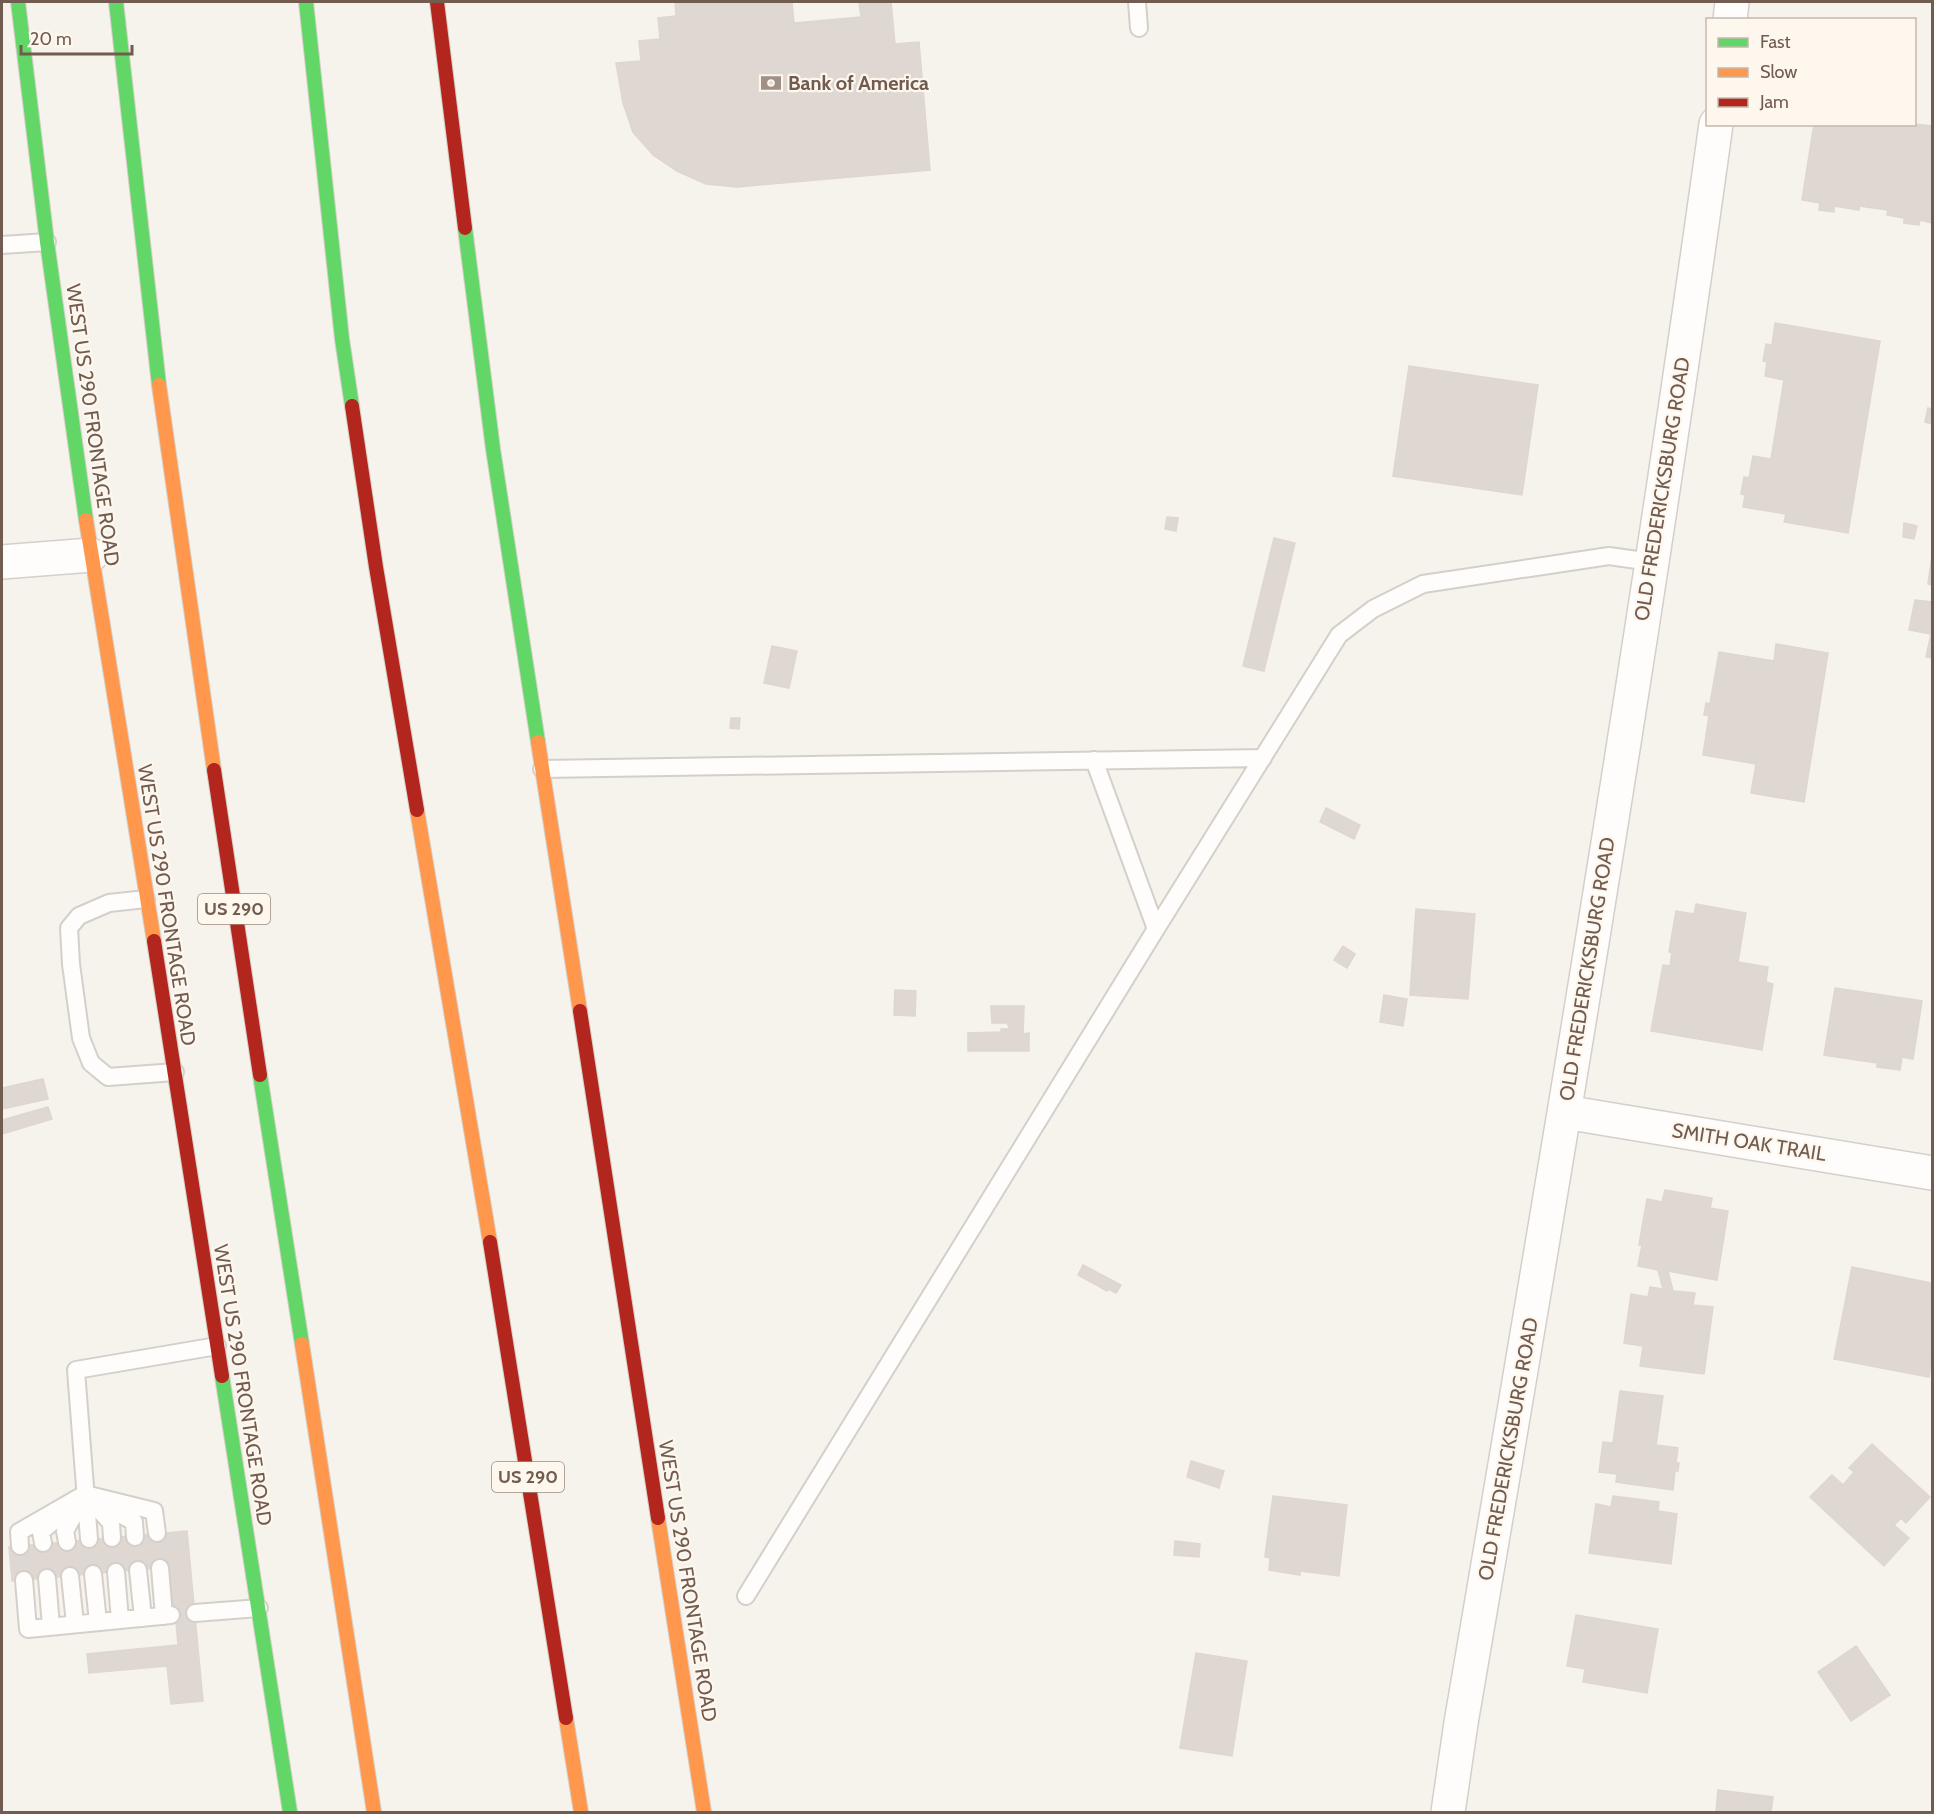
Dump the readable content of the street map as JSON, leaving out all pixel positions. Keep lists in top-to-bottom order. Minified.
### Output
{"streets":{"main road":["WEST US 290 FRONTAGE ROAD","US 290"],"street":["OLD FREDERICKSBURG ROAD","SMITH OAK TRAIL"]},"crossings":[["OLD FREDERICKSBURG ROAD","SMITH OAK TRAIL"]],"places":{"bank":["Bank of America"]},"legend":["Fast","Slow","Jam"],"scale_bar":"20 m"}
